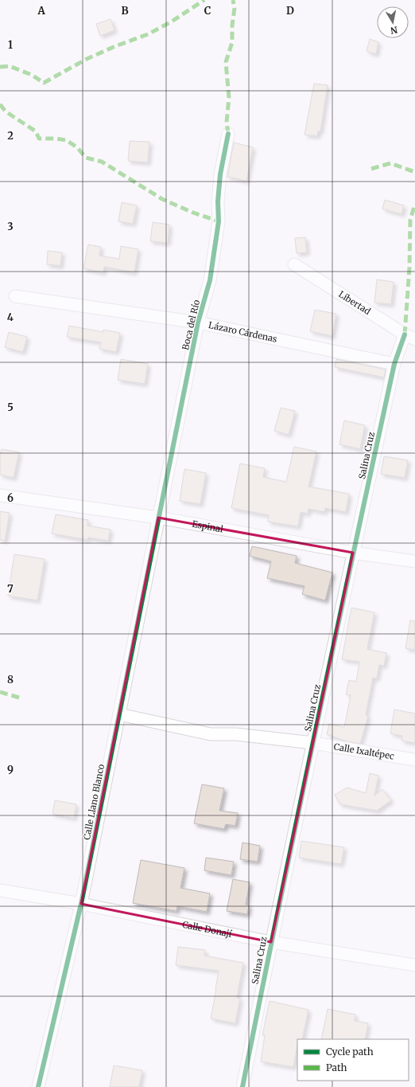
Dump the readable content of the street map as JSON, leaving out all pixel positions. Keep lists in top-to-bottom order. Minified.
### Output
{"streets":{"street":["Libertad","Boca del Río","Lázaro Cárdenas","Salina Cruz","Espinal","Calle Ixaltépec","Calle Llano Blanco","Calle Donají"]},"crossings":[["Libertad","Salina Cruz"],["Boca del Río","Lázaro Cárdenas"],["Boca del Río","Espinal"],["Boca del Río","Calle Llano Blanco"],["Lázaro Cárdenas","Salina Cruz"],["Salina Cruz","Espinal"],["Salina Cruz","Calle Ixaltépec"],["Salina Cruz","Calle Donají"],["Espinal","Calle Llano Blanco"],["Calle Ixaltépec","Calle Llano Blanco"],["Calle Llano Blanco","Calle Donají"]],"legend":["Cycle path","Path"],"north":"bottom","grid":{"columns":["A","B","C","D"],"rows":["1","2","3","4","5","6","7","8","9"]}}
